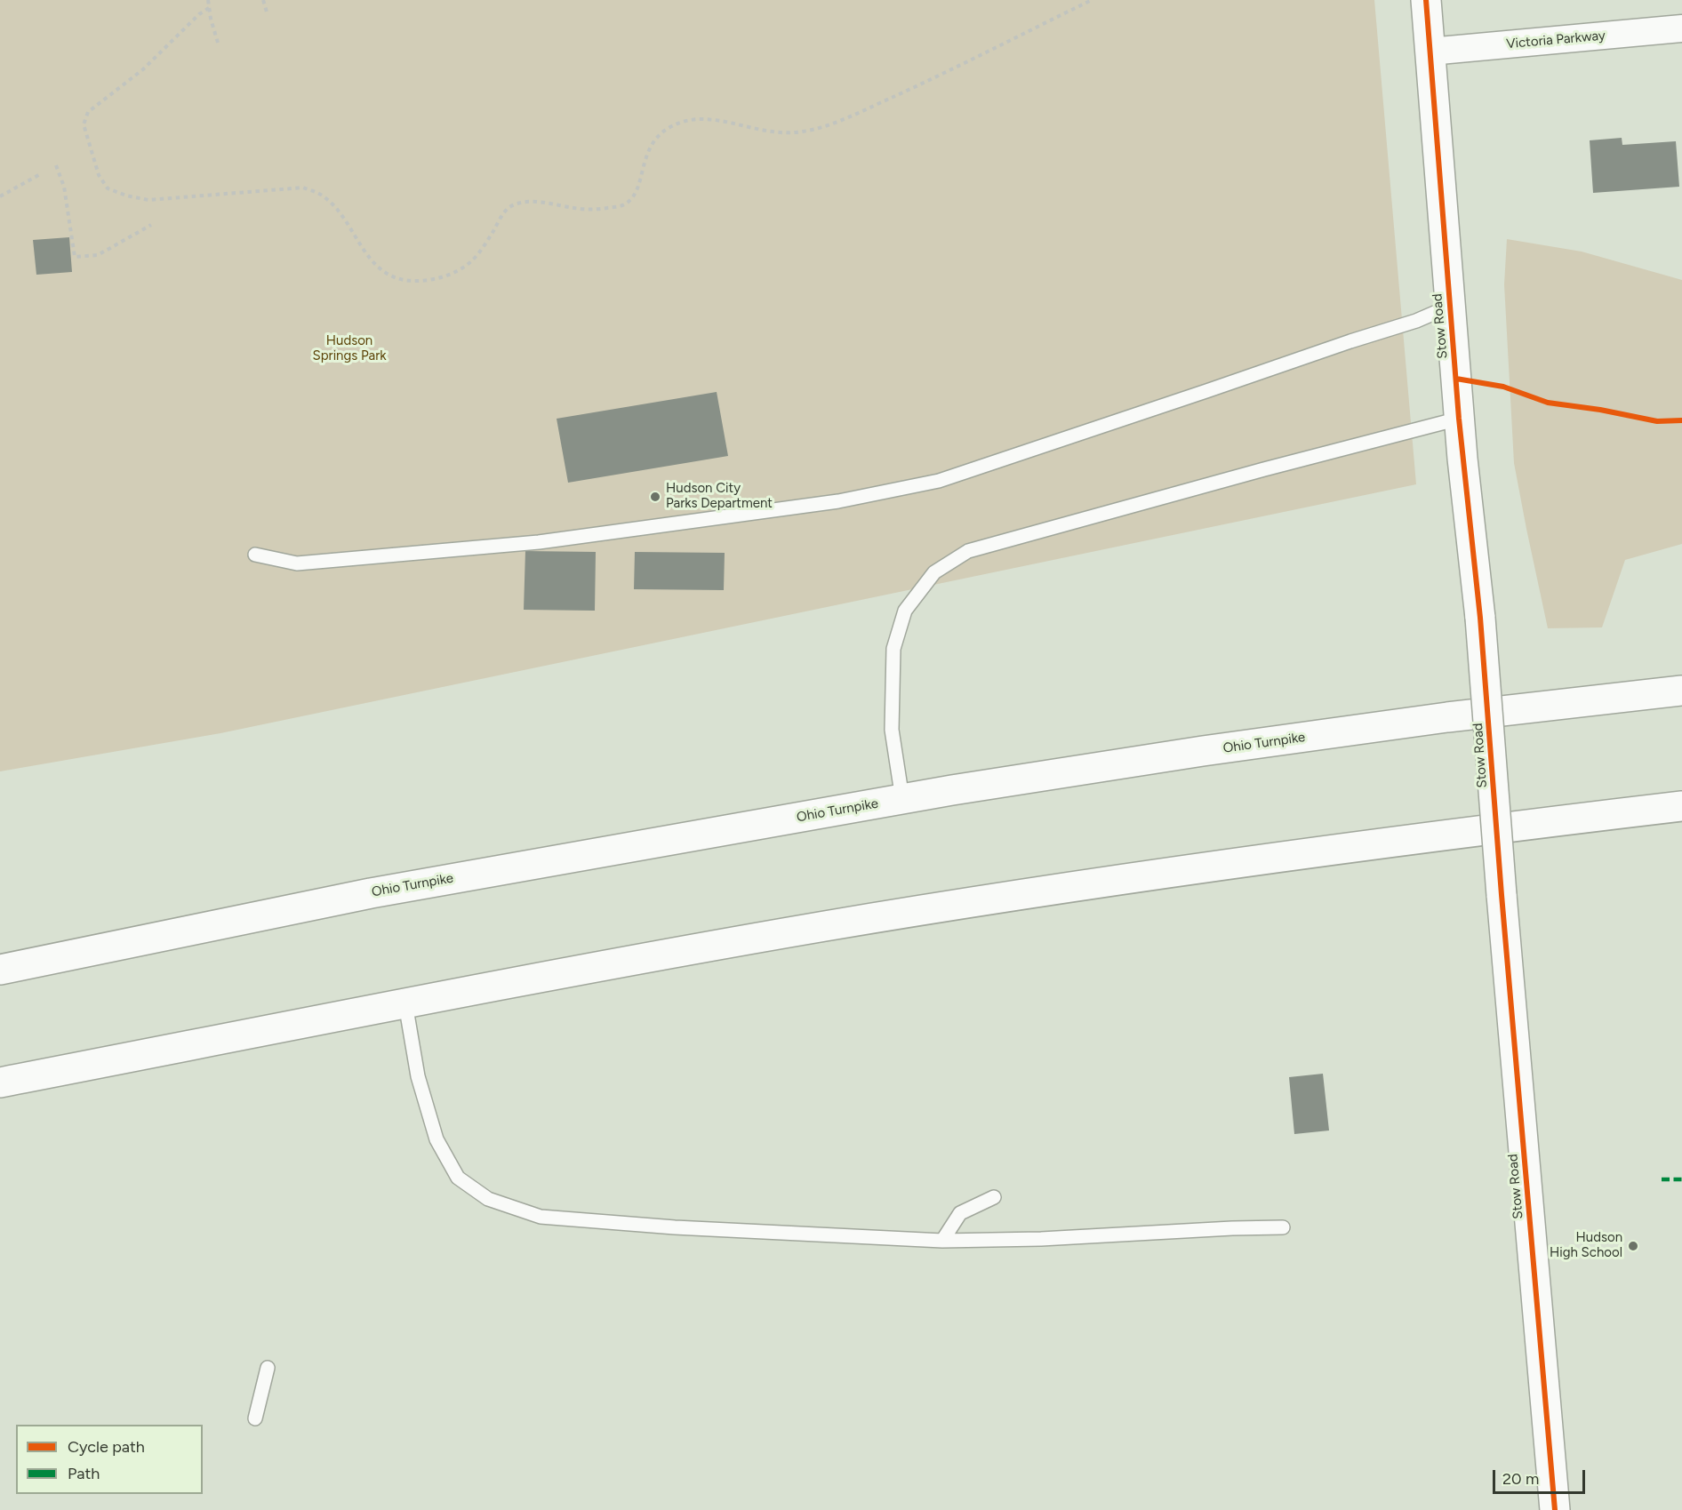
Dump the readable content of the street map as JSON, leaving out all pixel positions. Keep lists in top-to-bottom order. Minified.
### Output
{"streets":{"main road":["Stow Road","Ohio Turnpike"],"street":["Victoria Parkway"]},"crossings":[["Victoria Parkway","Stow Road"]],"parks":["Hudson Springs Park"],"places":["Hudson City Parks Department","Hudson High School"],"legend":["Cycle path","Path"],"scale_bar":"20 m"}
